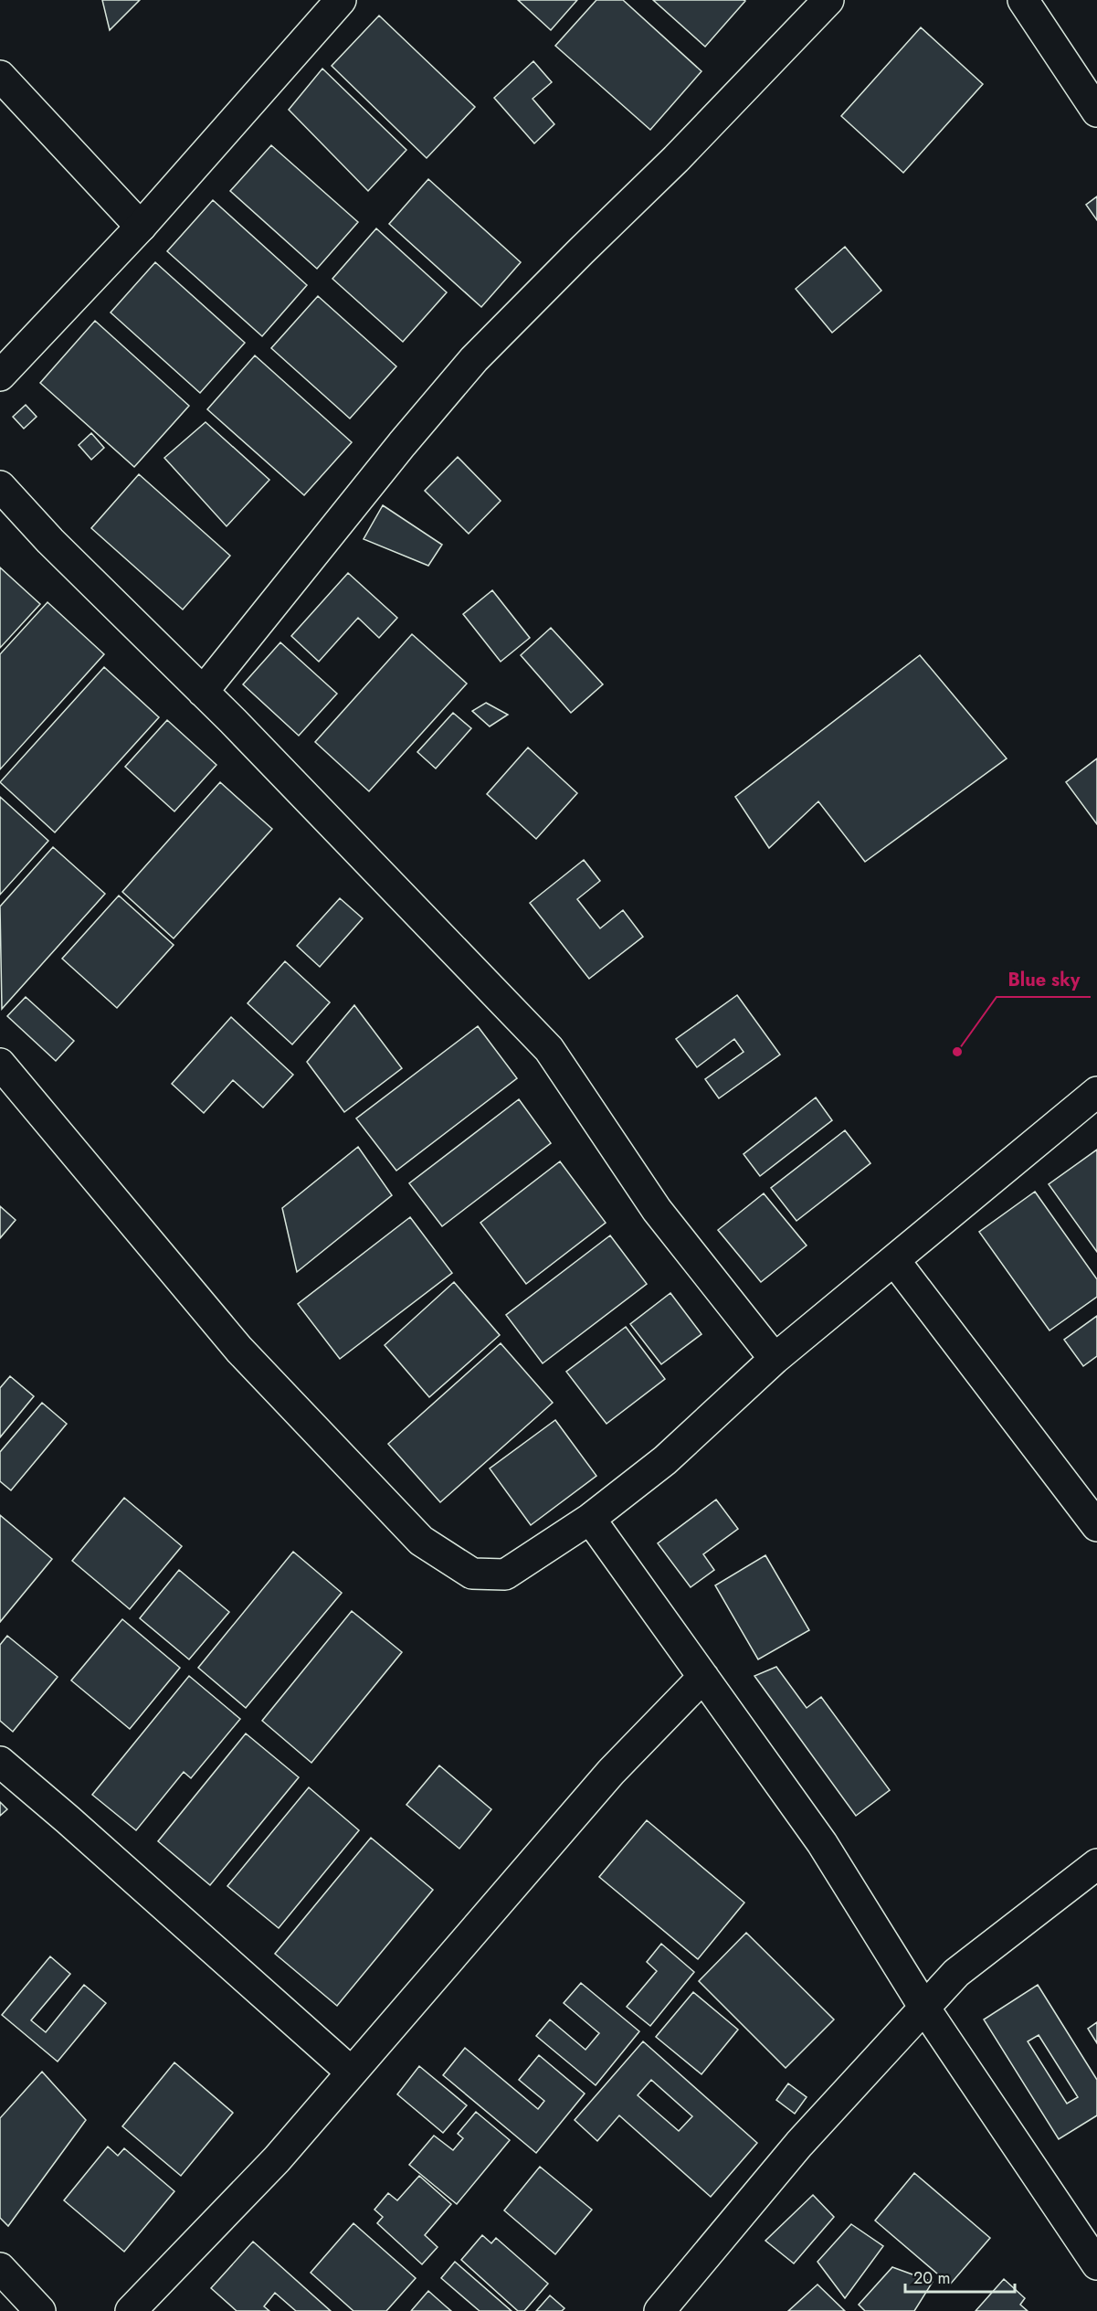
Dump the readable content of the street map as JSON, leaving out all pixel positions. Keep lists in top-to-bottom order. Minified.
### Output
{"places":["Blue sky"],"scale_bar":"20 m"}
